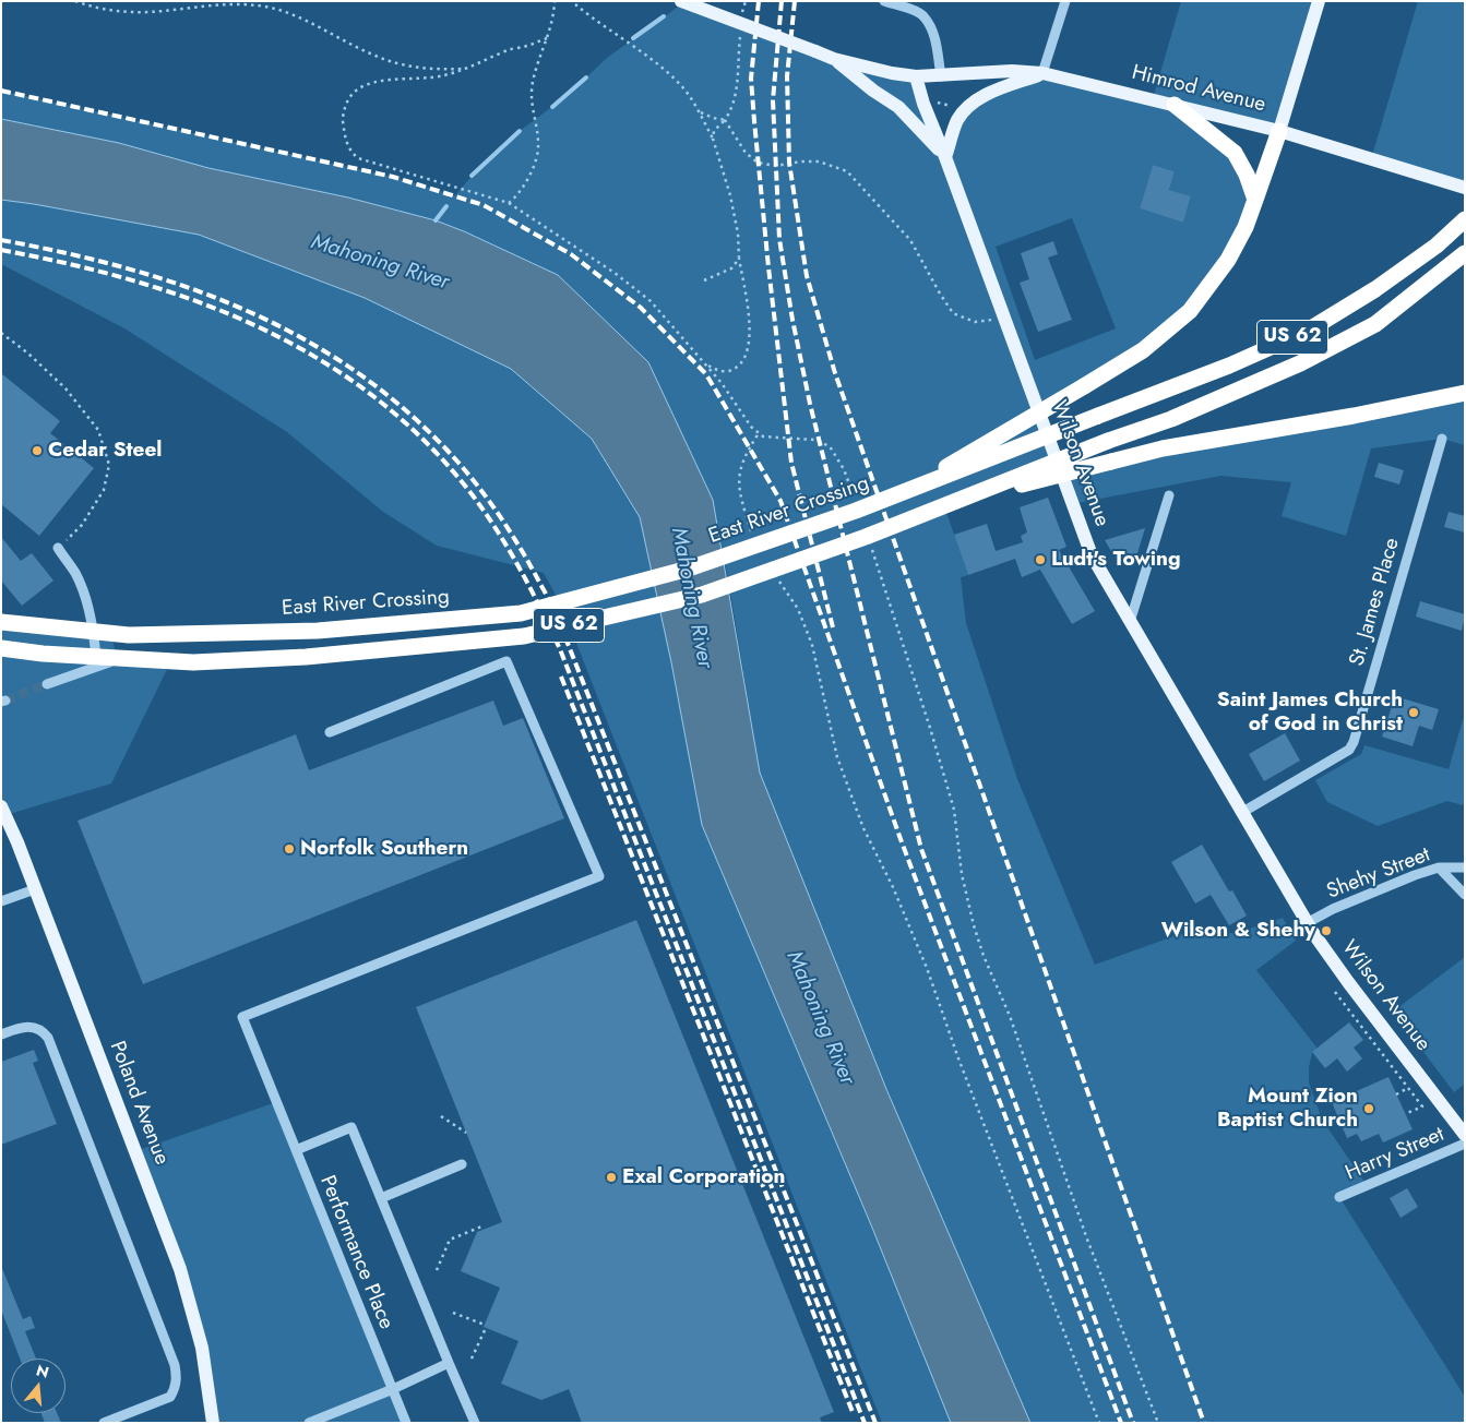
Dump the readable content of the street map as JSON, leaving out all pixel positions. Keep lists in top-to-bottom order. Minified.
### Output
{"streets":{"highway":["US 62","East River Crossing"],"main road":["Himrod Avenue","Wilson Avenue","Poland Avenue"],"street":["St. James Place","Shehy Street","Harry Street","Performance Place"]},"crossings":[["Himrod Avenue","Wilson Avenue"],["Wilson Avenue","St. James Place"],["Wilson Avenue","Shehy Street"]],"water":["Mahoning River"],"places":["Cedar Steel","Ludt's Towing","Saint James Church of God in Christ","Norfolk Southern","Wilson & Shehy","Mount Zion Baptist Church","Exal Corporation"],"north":"top"}
